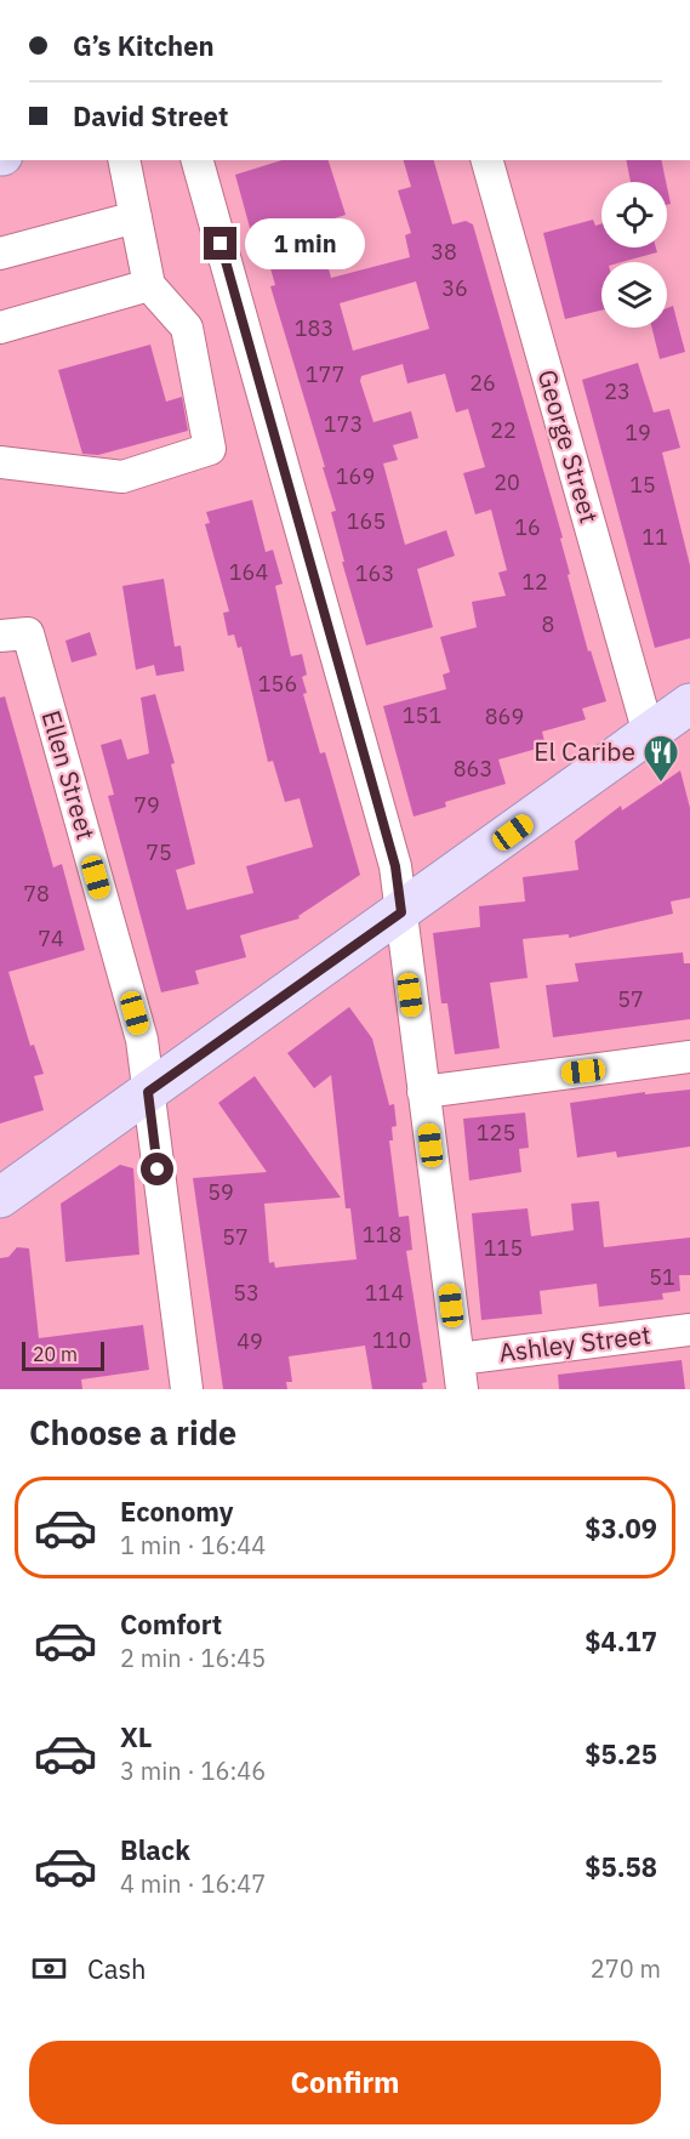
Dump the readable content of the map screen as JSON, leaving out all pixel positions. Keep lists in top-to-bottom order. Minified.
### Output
{"streets":{"street":["George Street","Ellen Street","Ashley Street"]},"places":{"restaurant":["El Caribe"]},"house_numbers":["38","36","183","177","26","23","173","22","19","169","20","15","165","16","11","164","163","12","8","156","151","869","863","79","75","78","74","57","125","59","118","57","115","51","53","114","110","49"],"scale_bar":"20 m","page":{"banner":["G’s Kitchen","David Street"],"bubble":"1 min","scale":"20 m","heading":"Choose a ride","list":[{"name":"Economy","note":"1 min · 16:44","value":"$3.09"},{"name":"Comfort","note":"2 min · 16:45","value":"$4.17"},{"name":"XL","note":"3 min · 16:46","value":"$5.25"},{"name":"Black","note":"4 min · 16:47","value":"$5.58"}],"pay":["Cash","270 m"],"buttons":"Confirm"}}
